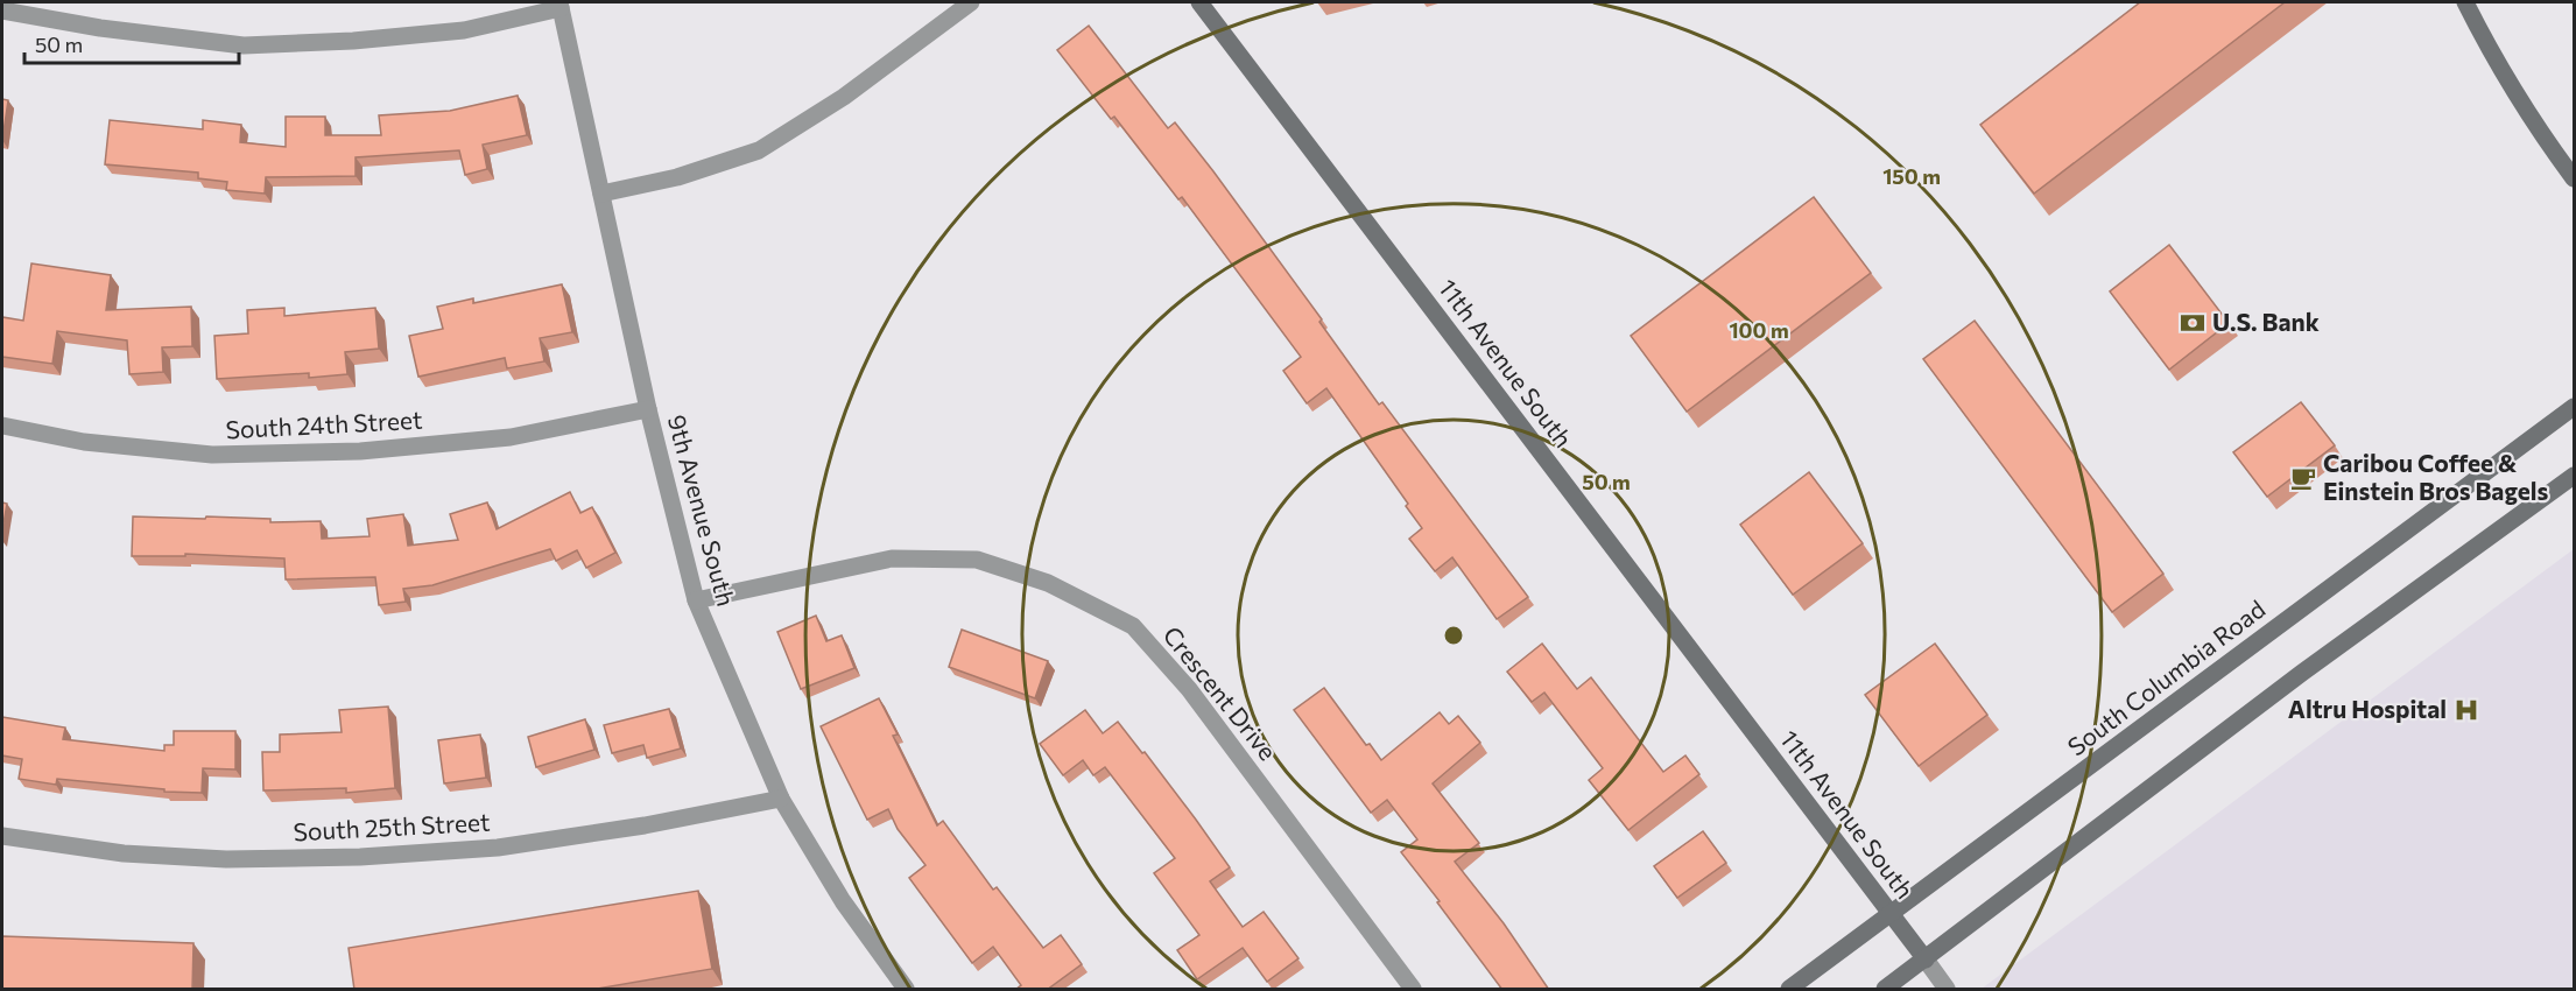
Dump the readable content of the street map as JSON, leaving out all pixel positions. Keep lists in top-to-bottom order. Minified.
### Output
{"streets":{"main road":["11th Avenue South","South Columbia Road"],"street":["South 24th Street","9th Avenue South","Crescent Drive","South 25th Street"]},"crossings":[["11th Avenue South","South Columbia Road"],["South 24th Street","9th Avenue South"],["9th Avenue South","Crescent Drive"],["9th Avenue South","South 25th Street"]],"places":{"bank":["U.S. Bank"],"cafe":["Caribou Coffee & Einstein Bros Bagels"],"hospital":["Altru Hospital"]},"scale_bar":"50 m","rings":["150 m","100 m","50 m"]}
